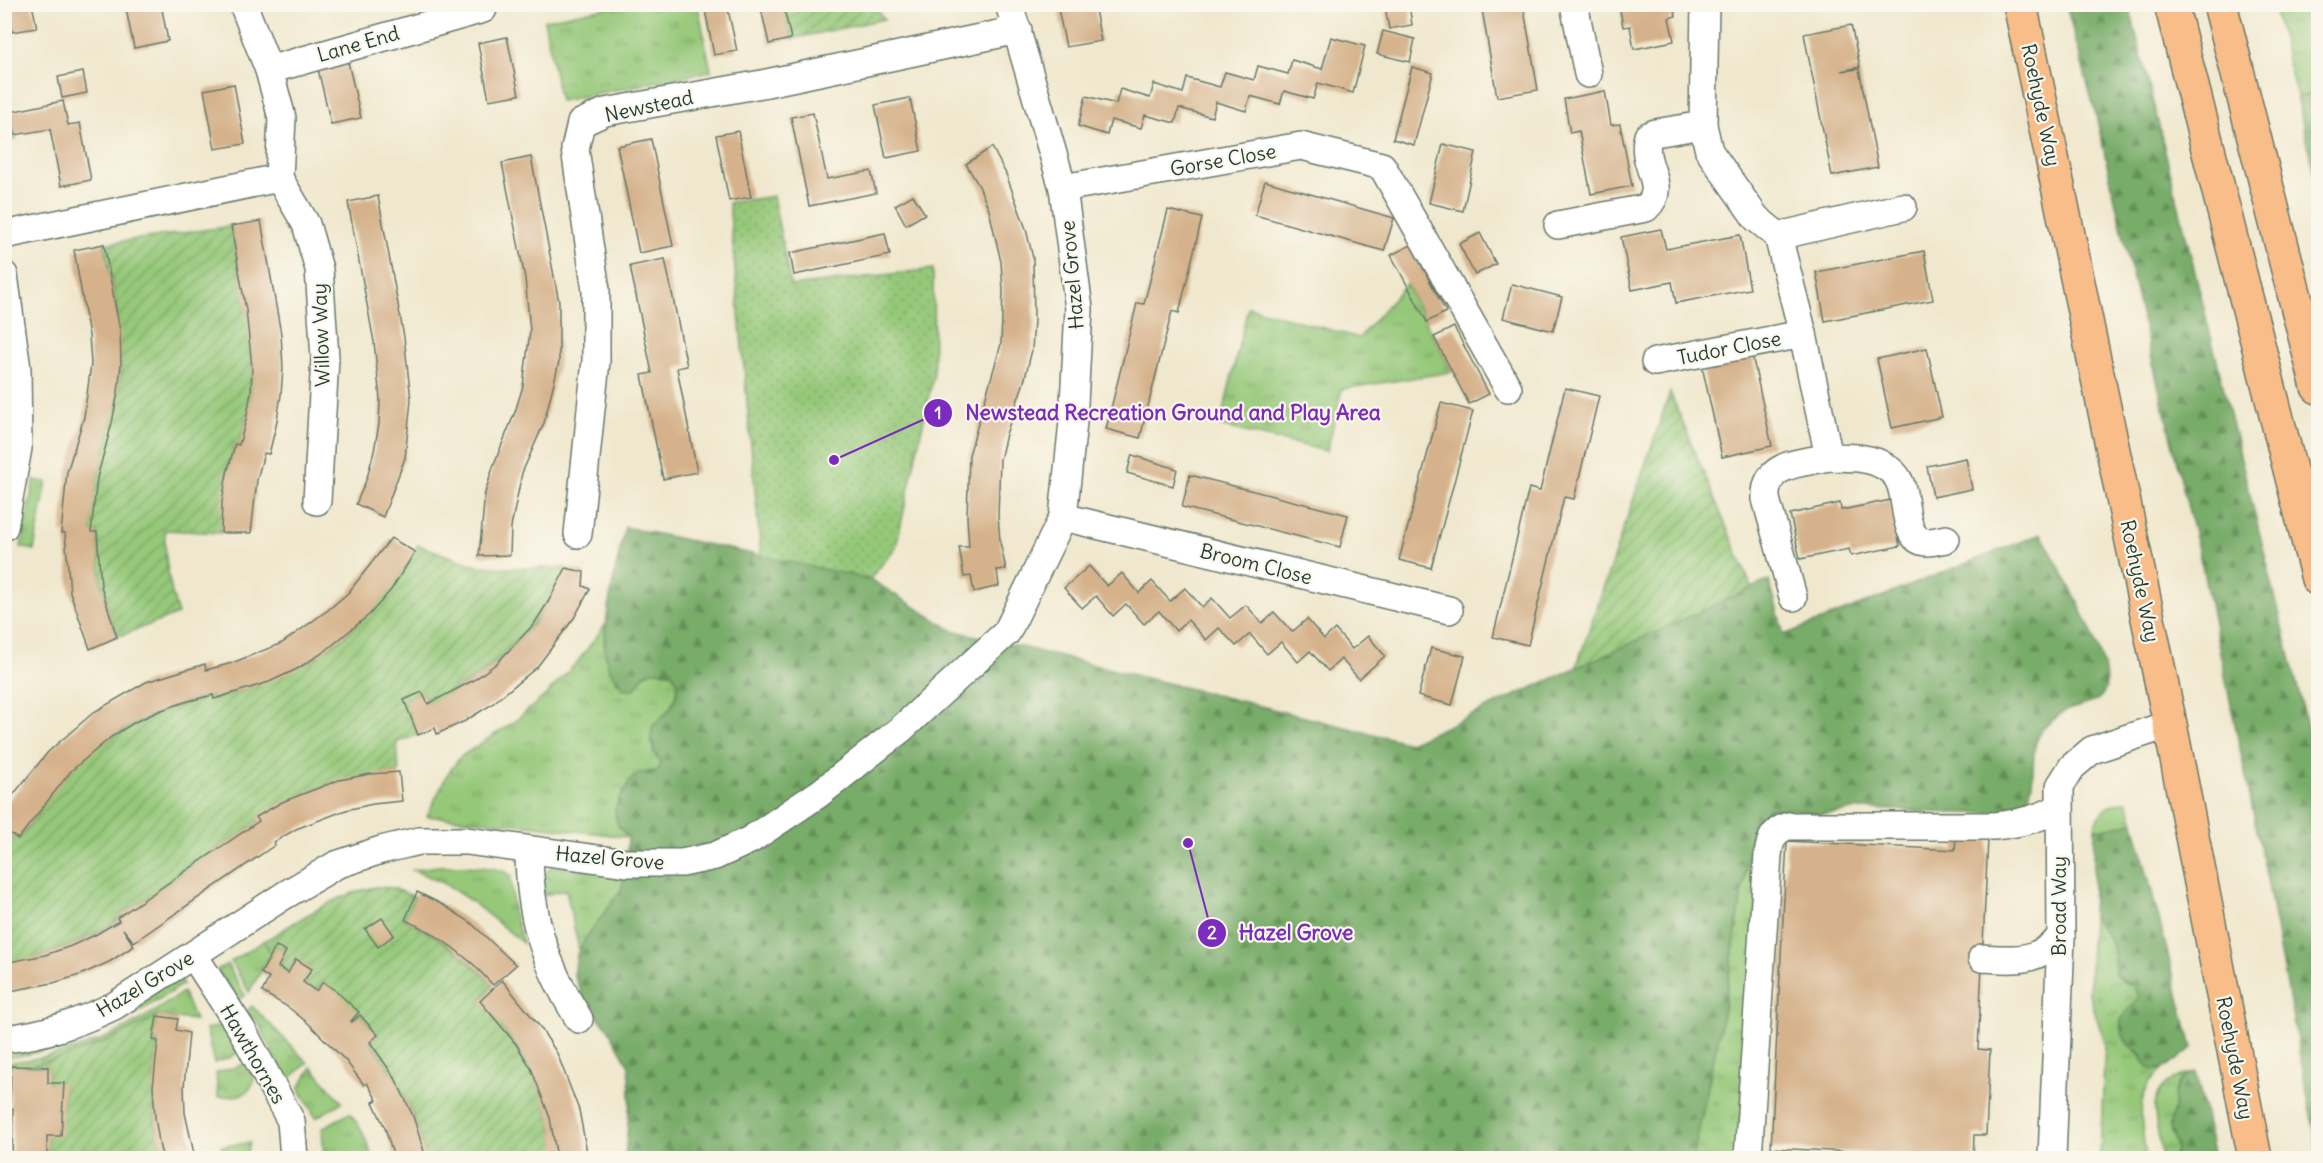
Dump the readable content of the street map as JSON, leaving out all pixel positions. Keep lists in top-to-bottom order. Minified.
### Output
{"streets":{"main road":["Roehyde Way"],"street":["Lane End","Newstead","Gorse Close","Hazel Grove","Willow Way","Tudor Close","Broom Close","Broad Way","Hawthornes"]},"crossings":[["Roehyde Way","Broad Way"],["Newstead","Hazel Grove"],["Gorse Close","Hazel Grove"],["Hazel Grove","Broom Close"],["Hazel Grove","Hawthornes"]],"places":["Newstead Recreation Ground and Play Area","Hazel Grove"]}
